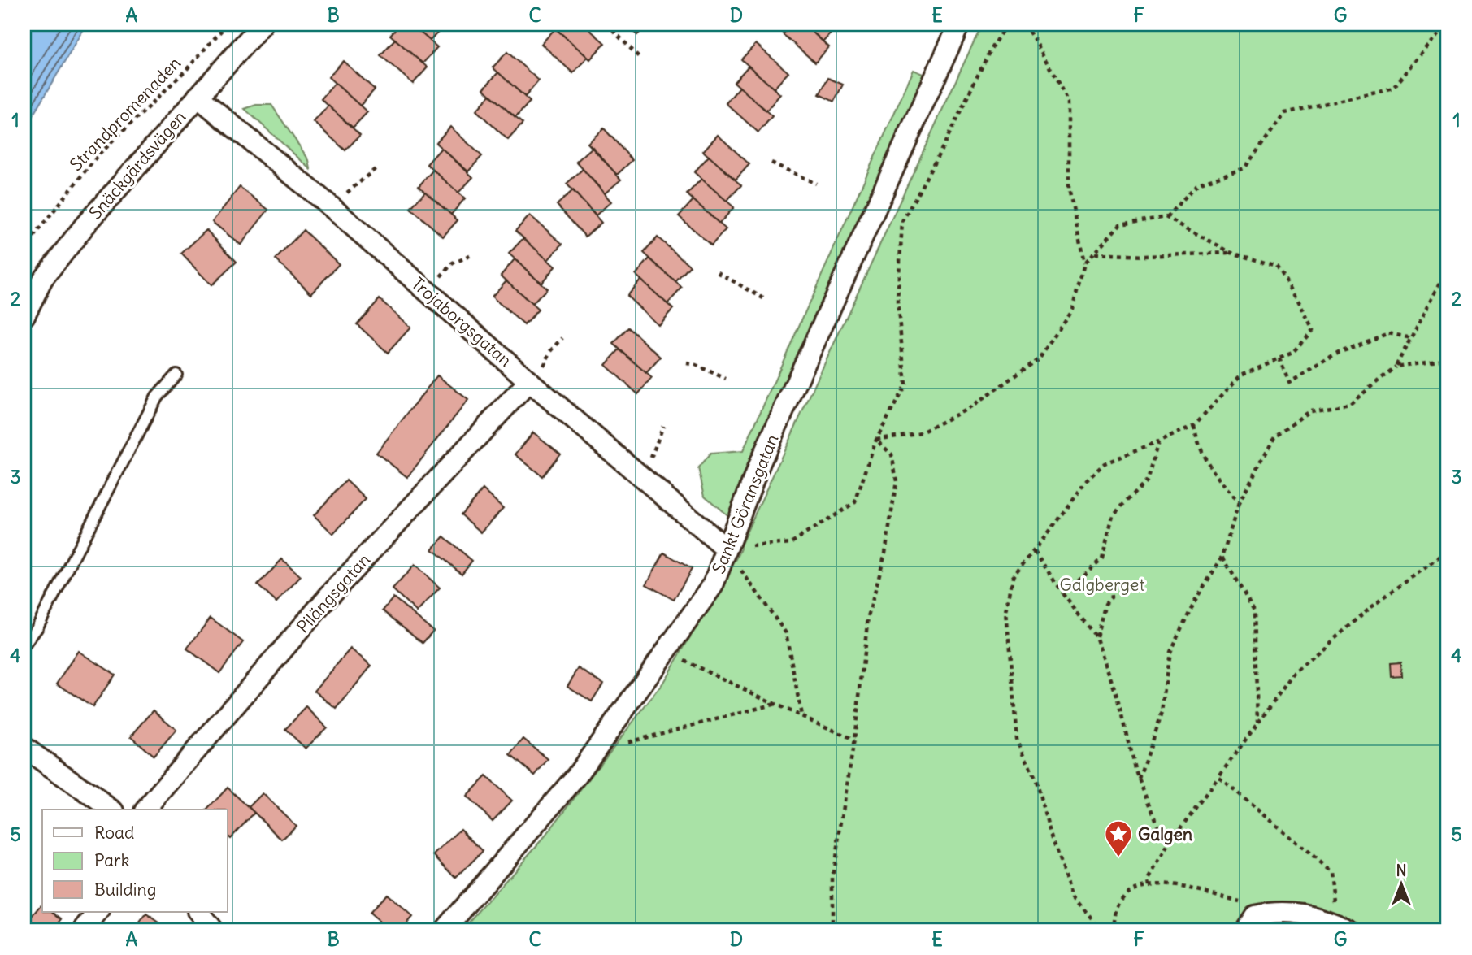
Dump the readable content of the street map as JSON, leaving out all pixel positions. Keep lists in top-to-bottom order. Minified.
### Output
{"streets":{"street":["Snäckgärdsvägen","Trojaborgsgatan","Sankt Göransgatan","Pilängsgatan"],"path":["Strandpromenaden"]},"crossings":[["Snäckgärdsvägen","Trojaborgsgatan"],["Trojaborgsgatan","Sankt Göransgatan"],["Trojaborgsgatan","Pilängsgatan"]],"parks":["Galgberget"],"places":{"place":["Galgen"]},"legend":["Road","Park","Building"],"north":"top","grid":{"columns":["A","B","C","D","E","F","G"],"rows":["1","2","3","4","5"]}}
